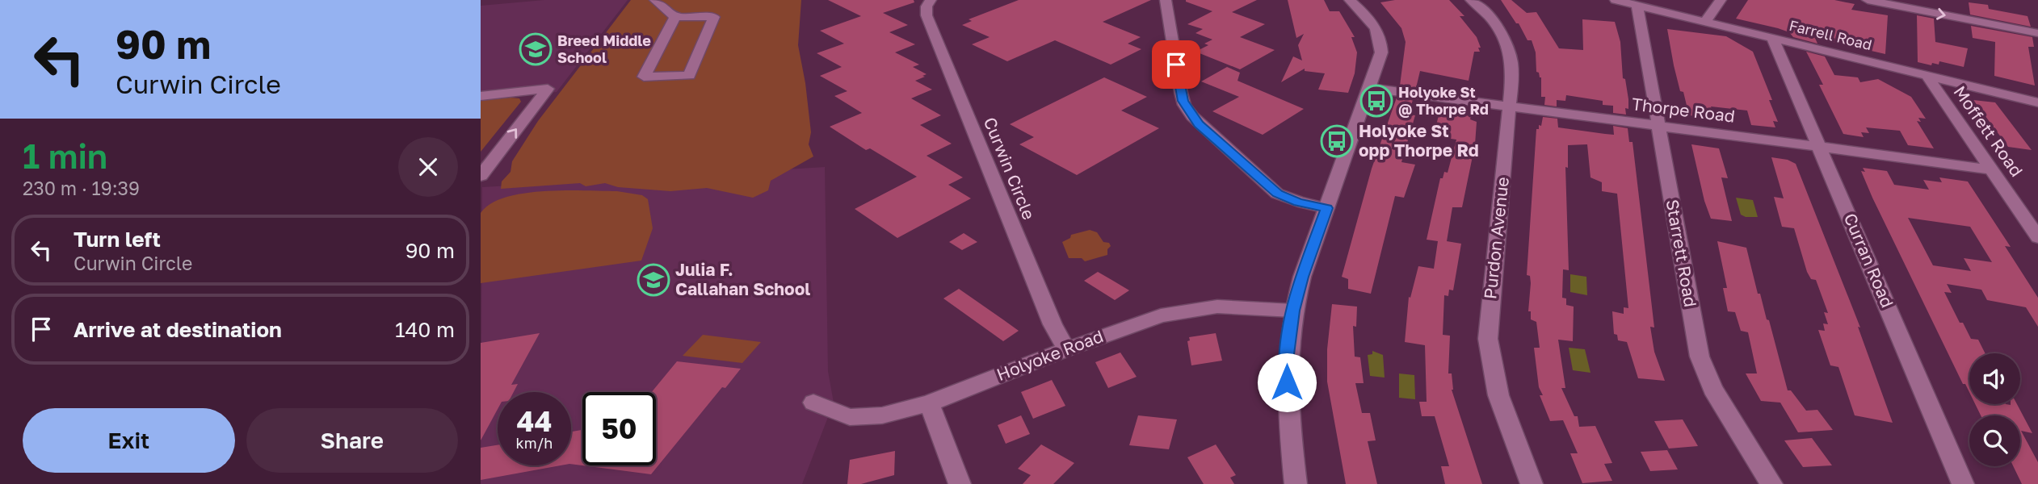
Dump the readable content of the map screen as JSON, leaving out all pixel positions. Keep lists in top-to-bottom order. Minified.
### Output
{"streets":{"street":["Farrell Road","Thorpe Road","Moffett Road","Curwin Circle","Purdon Avenue","Starrett Road","Curran Road","Holyoke Road"]},"crossings":[["Farrell Road","Moffett Road"],["Farrell Road","Starrett Road"],["Farrell Road","Curran Road"],["Thorpe Road","Moffett Road"],["Thorpe Road","Purdon Avenue"],["Thorpe Road","Starrett Road"],["Thorpe Road","Curran Road"],["Curwin Circle","Holyoke Road"]],"places":{"school or university":["Breed Middle School","Julia F. Callahan School"],"bus stop":["Holyoke St @ Thorpe Rd","Holyoke St opp Thorpe Rd"]},"page":{"turn":["90 m","Curwin Circle"],"heading":["1 min","230 m · 19:39"],"list":[{"name":"Turn left","note":"Curwin Circle","value":"90 m"},{"name":"Arrive at destination","value":"140 m"}],"speed":"44 km/h","limit":"50","buttons":["Exit","Share"]}}
